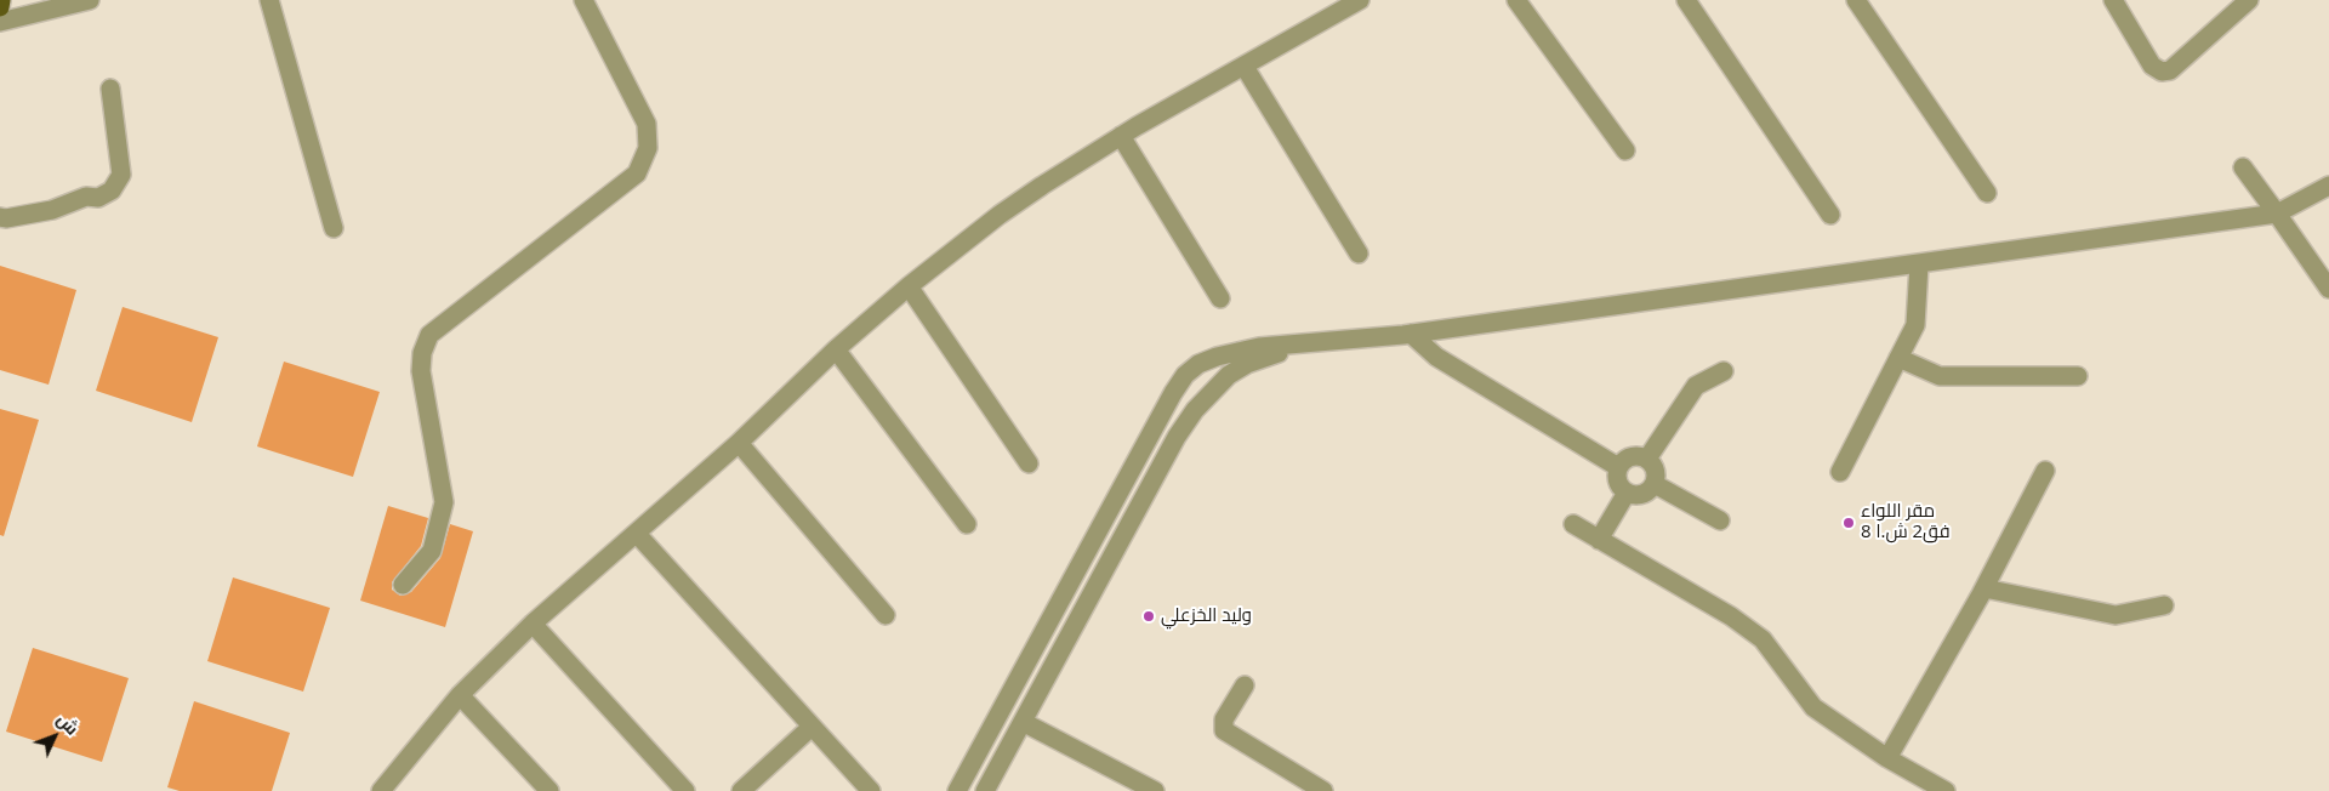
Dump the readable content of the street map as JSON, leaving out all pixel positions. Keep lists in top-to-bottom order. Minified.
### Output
{"places":["مقر اللواء 8 فق2 ش.ا","وليد الخزعلي"],"north":"top right"}
